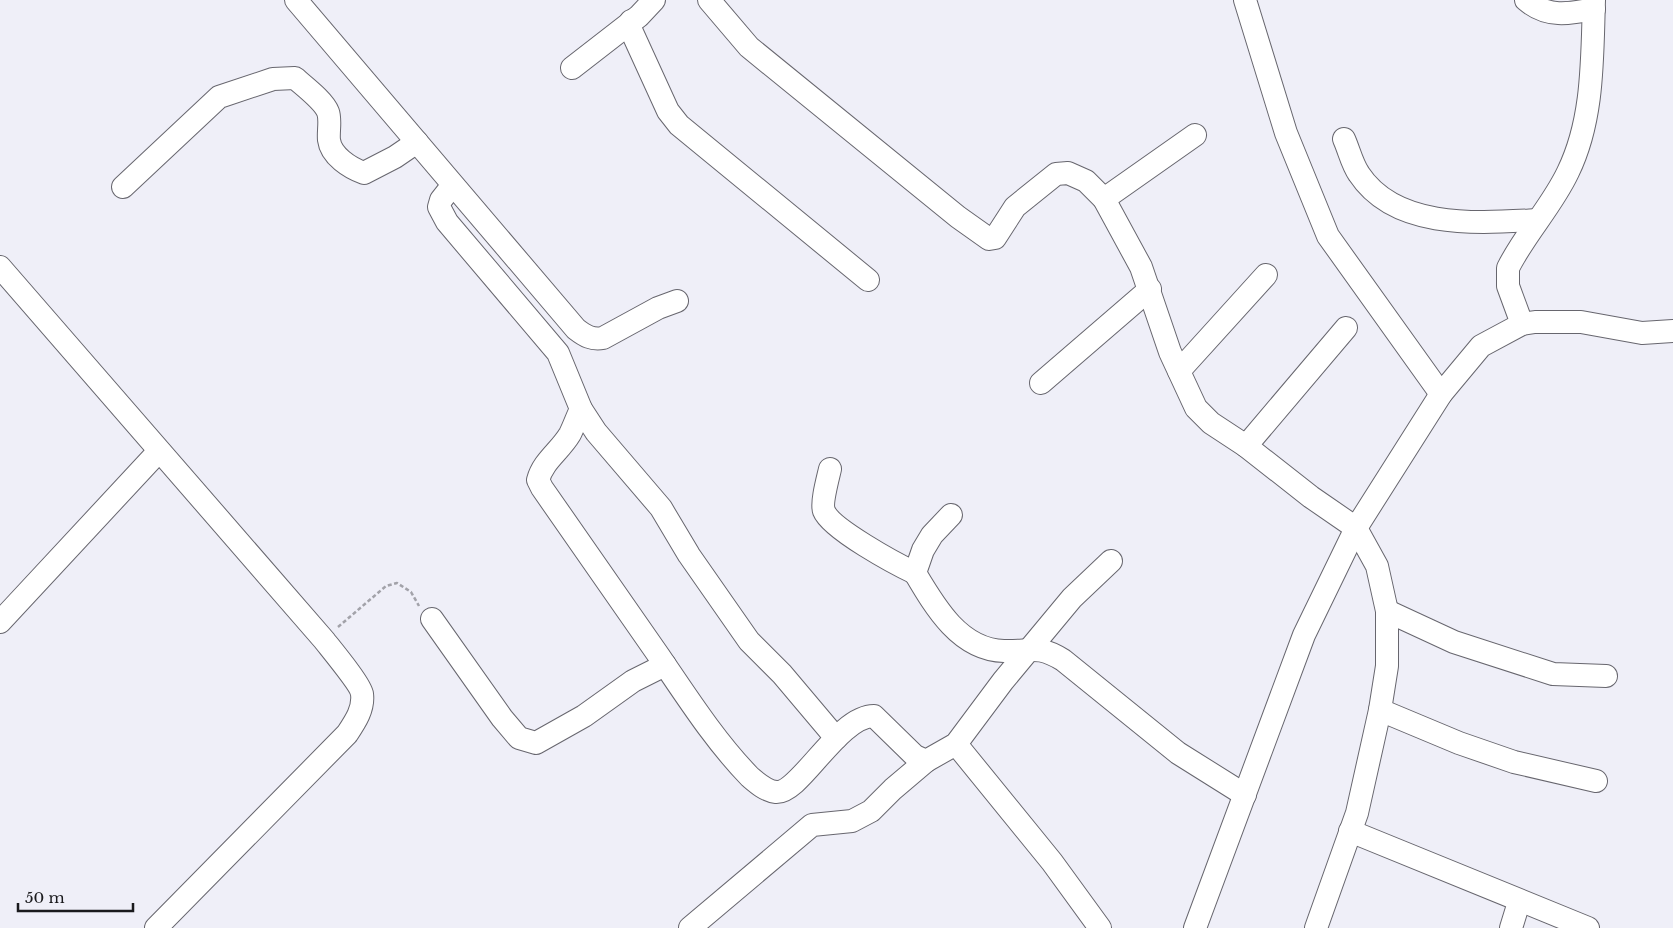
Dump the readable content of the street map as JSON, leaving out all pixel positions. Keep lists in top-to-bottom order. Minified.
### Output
{"scale_bar":"50 m"}
